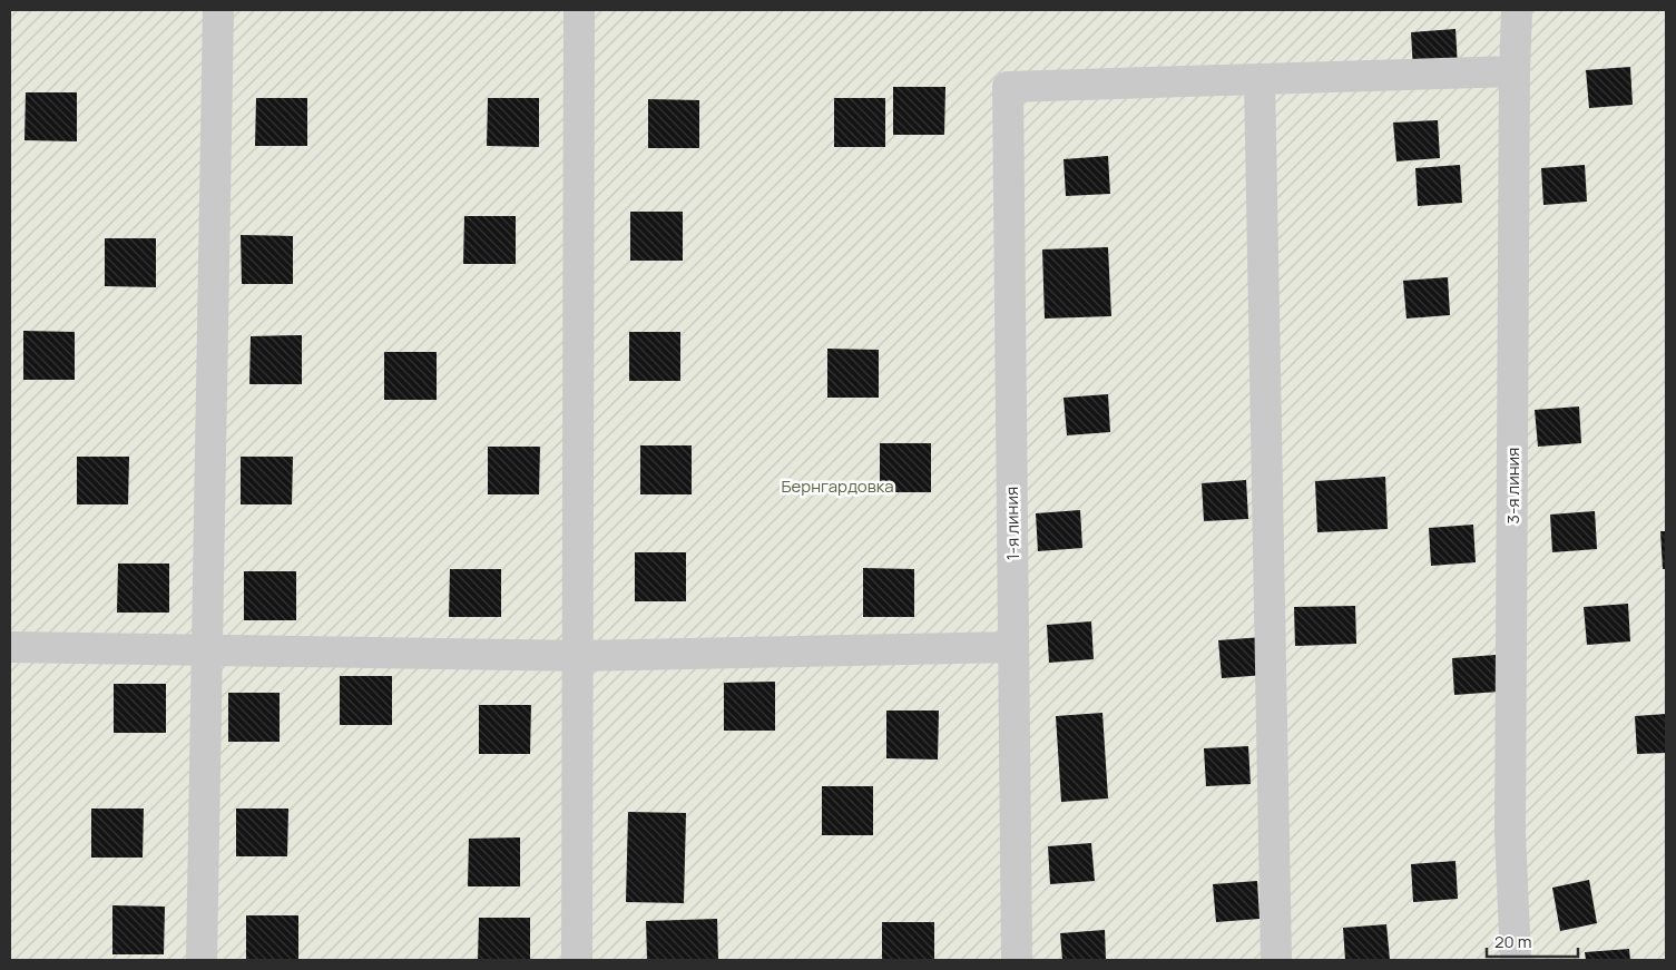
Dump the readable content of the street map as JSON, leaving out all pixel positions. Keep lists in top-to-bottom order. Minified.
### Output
{"streets":{"street":["3-я линия","1-я линия"]},"parks":["Бернгардовка"],"scale_bar":"20 m"}
